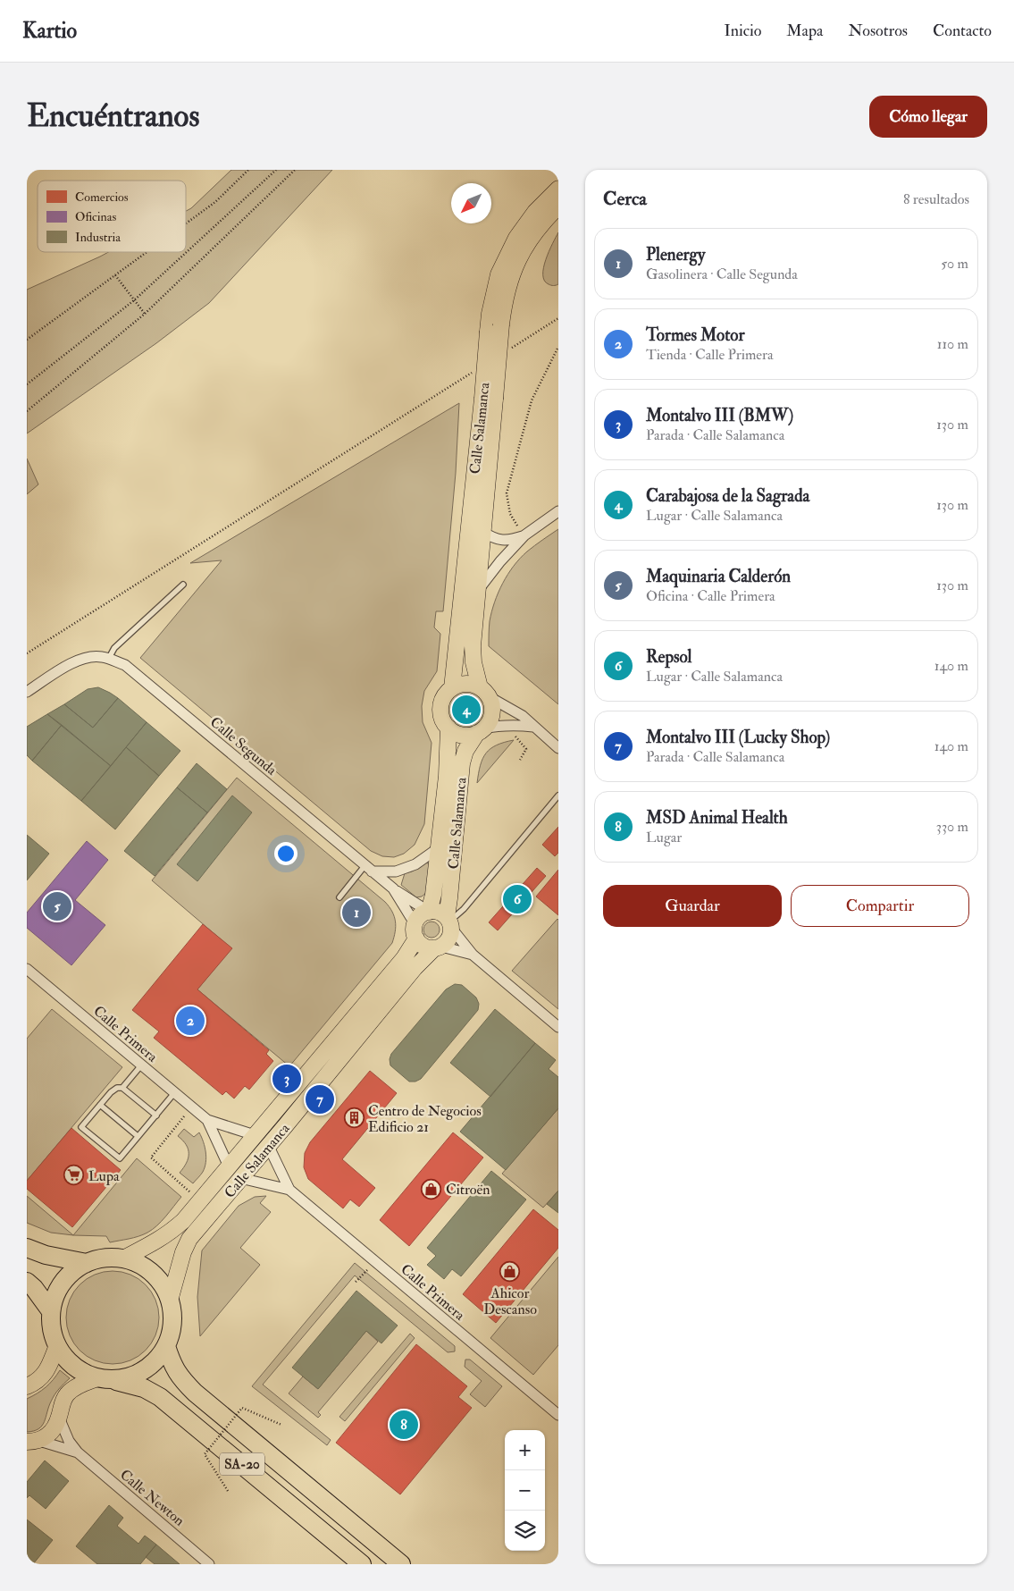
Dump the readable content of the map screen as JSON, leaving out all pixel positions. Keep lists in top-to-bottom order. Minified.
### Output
{"streets":{"highway":["SA-20"],"main road":["Calle Salamanca"],"street":["Calle Segunda","Calle Primera","Calle Newton"]},"crossings":[["Calle Salamanca","Calle Segunda"],["Calle Salamanca","Calle Primera"],["Calle Salamanca","SA-20"]],"places":{"building":["Centro de Negocios Edificio 21"],"supermarket":["Lupa"],"shop":["Citroën","Ahicor Descanso"]},"legend":["Comercios","Oficinas","Industria"],"north":"bottom left","page":{"header":"Kartio","nav":["Inicio","Mapa","Nosotros","Contacto"],"buttons":["Cómo llegar",["Guardar","Compartir"]],"title":"Encuéntranos","heading":["Cerca","8 resultados"],"list":[{"mark":"1","name":"Plenergy","note":"Gasolinera · Calle Segunda","value":"50 m"},{"mark":"2","name":"Tormes Motor","note":"Tienda · Calle Primera","value":"110 m"},{"mark":"3","name":"Montalvo III (BMW)","note":"Parada · Calle Salamanca","value":"130 m"},{"mark":"4","name":"Carabajosa de la Sagrada","note":"Lugar · Calle Salamanca","value":"130 m"},{"mark":"5","name":"Maquinaria Calderón","note":"Oficina · Calle Primera","value":"130 m"},{"mark":"6","name":"Repsol","note":"Lugar · Calle Salamanca","value":"140 m"},{"mark":"7","name":"Montalvo III (Lucky Shop)","note":"Parada · Calle Salamanca","value":"140 m"},{"mark":"8","name":"MSD Animal Health","note":"Lugar","value":"330 m"}],"pins":["4","6","5","1","2","3","7","8"],"map_buttons":["+","−"]}}
